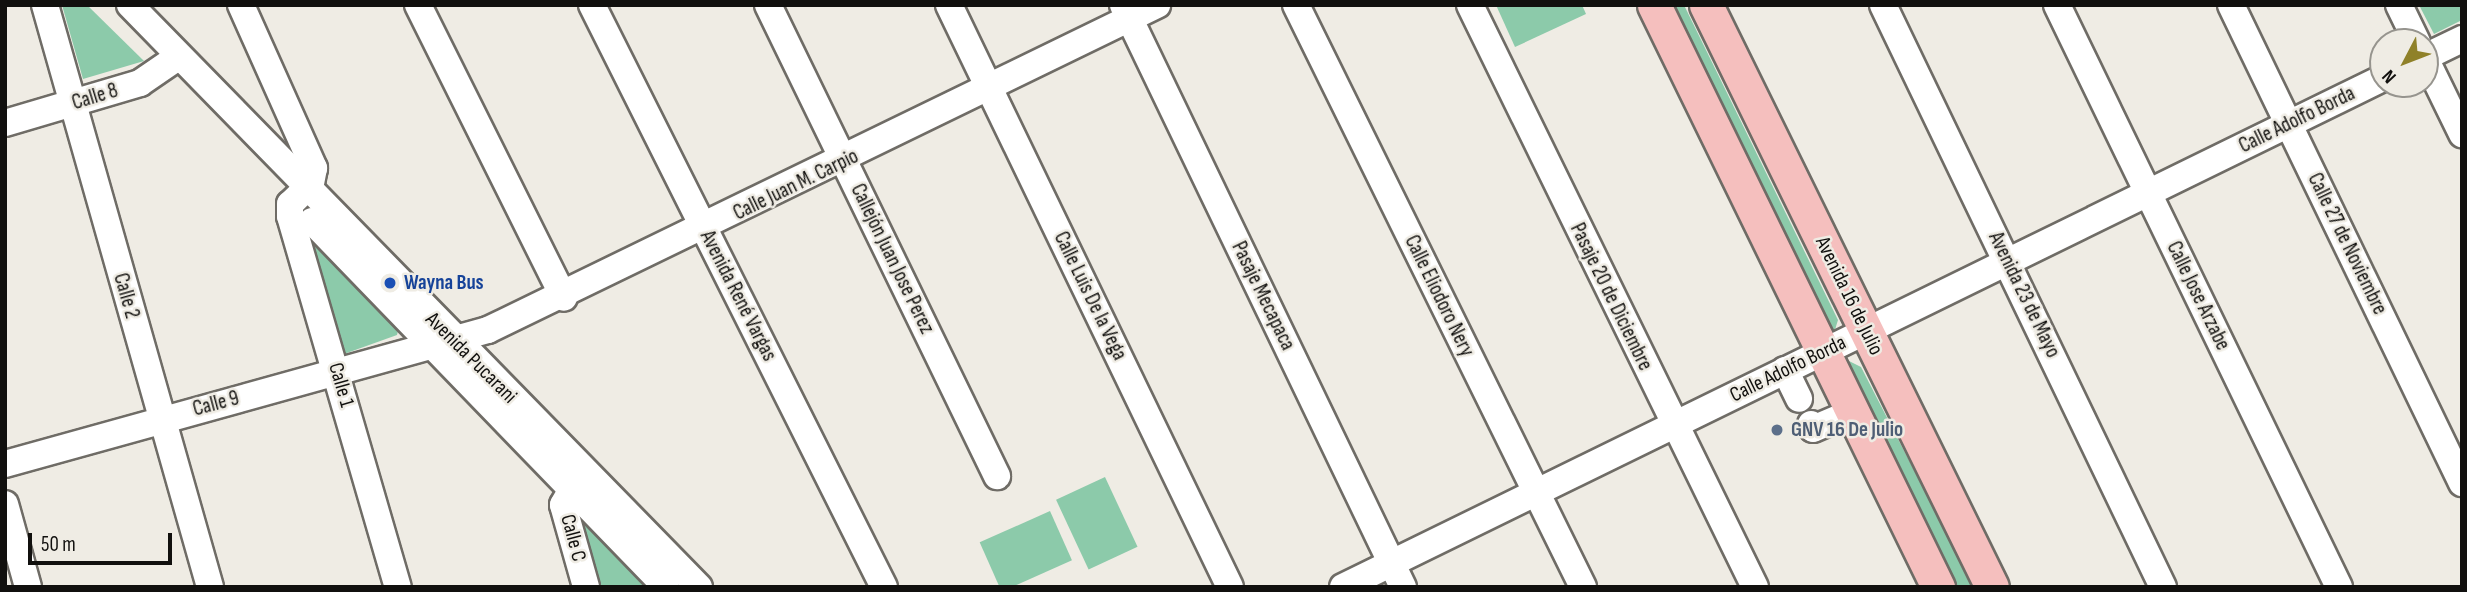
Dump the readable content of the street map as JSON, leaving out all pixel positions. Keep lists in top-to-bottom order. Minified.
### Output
{"streets":{"main road":["Avenida 16 de Julio"],"street":["Calle 8","Calle Adolfo Borda","Calle Juan M. Carpio","Calle 27 de Noviembre","Callejón Juan Jose Perez","Avenida 23 de Mayo","Calle 2","Avenida René Vargas","Calle Luis De la Vega","Pasaje Mecapaca","Calle Eliodoro Nery","Calle Jose Arzabe","Pasaje 20 de Diciembre","Avenida Pucarani","Calle 1","Calle 9","Calle C"]},"crossings":[["Calle 8","Calle 2"],["Calle 8","Avenida Pucarani"],["Calle Adolfo Borda","Calle 27 de Noviembre"],["Calle Adolfo Borda","Avenida 23 de Mayo"],["Calle Adolfo Borda","Pasaje Mecapaca"],["Calle Adolfo Borda","Calle Eliodoro Nery"],["Calle Adolfo Borda","Avenida 16 de Julio"],["Calle Adolfo Borda","Calle Jose Arzabe"],["Calle Adolfo Borda","Pasaje 20 de Diciembre"],["Calle Juan M. Carpio","Callejón Juan Jose Perez"],["Calle Juan M. Carpio","Avenida René Vargas"],["Calle Juan M. Carpio","Calle Luis De la Vega"],["Calle Juan M. Carpio","Pasaje Mecapaca"],["Calle Juan M. Carpio","Avenida Pucarani"],["Calle Juan M. Carpio","Calle 9"],["Calle 2","Calle 9"],["Avenida Pucarani","Calle 1"],["Avenida Pucarani","Calle 9"],["Avenida Pucarani","Calle C"],["Calle 1","Calle 9"]],"places":["Wayna Bus","GNV 16 De Julio"],"scale_bar":"50 m","north":"bottom left"}
